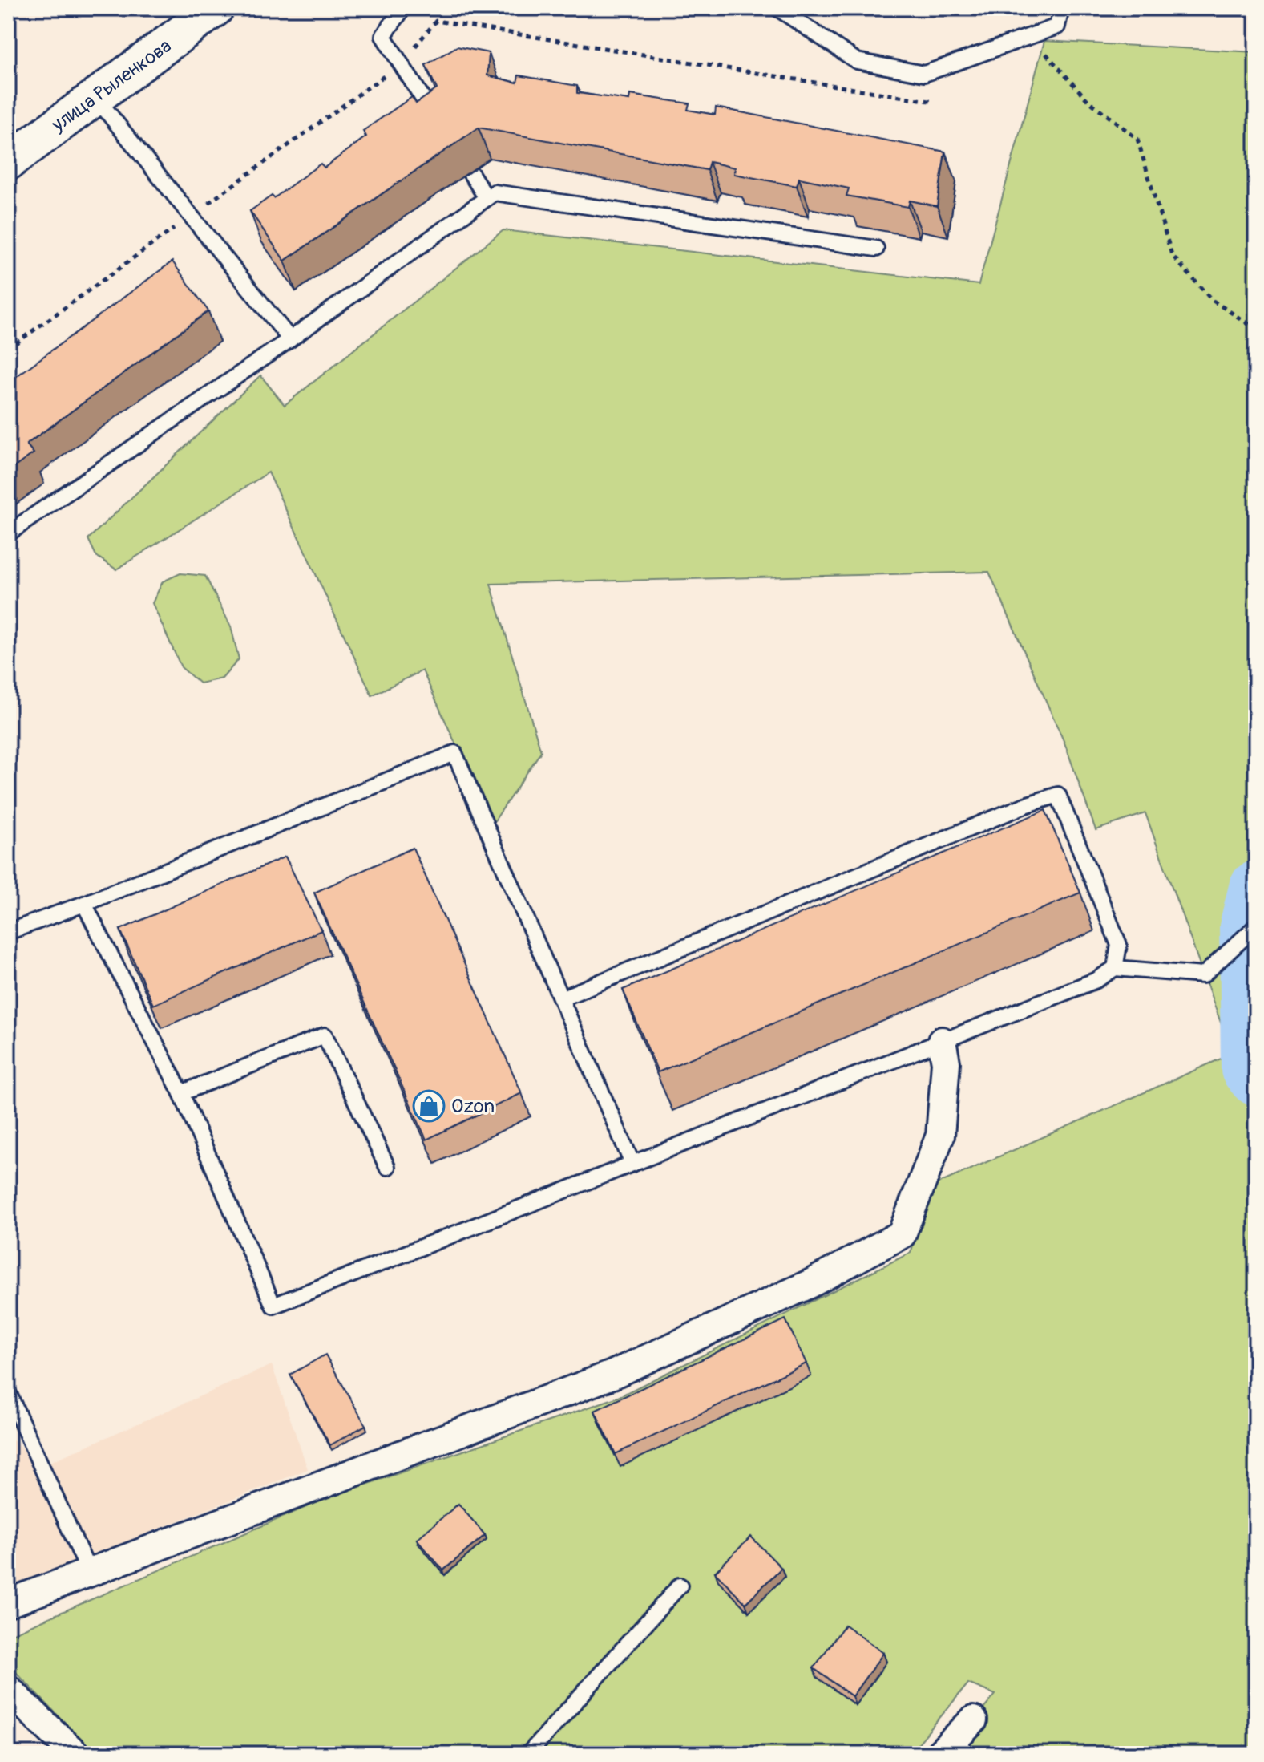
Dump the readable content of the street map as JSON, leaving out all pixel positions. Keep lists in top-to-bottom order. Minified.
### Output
{"streets":{"street":["улица Рыленкова"]},"places":{"shop":["Ozon"]}}
